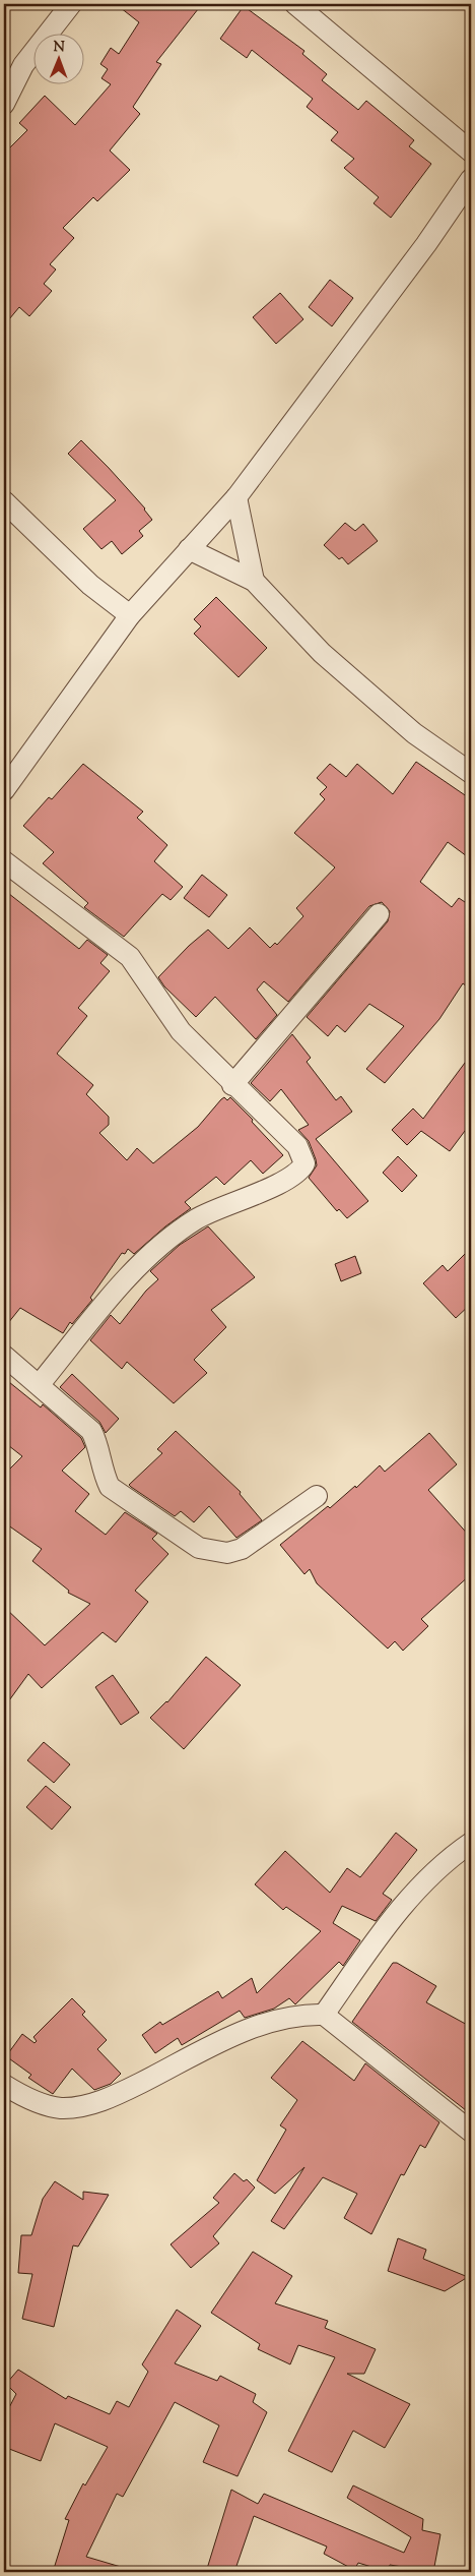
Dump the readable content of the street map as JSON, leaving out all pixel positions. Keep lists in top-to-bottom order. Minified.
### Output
{"north":"top"}
